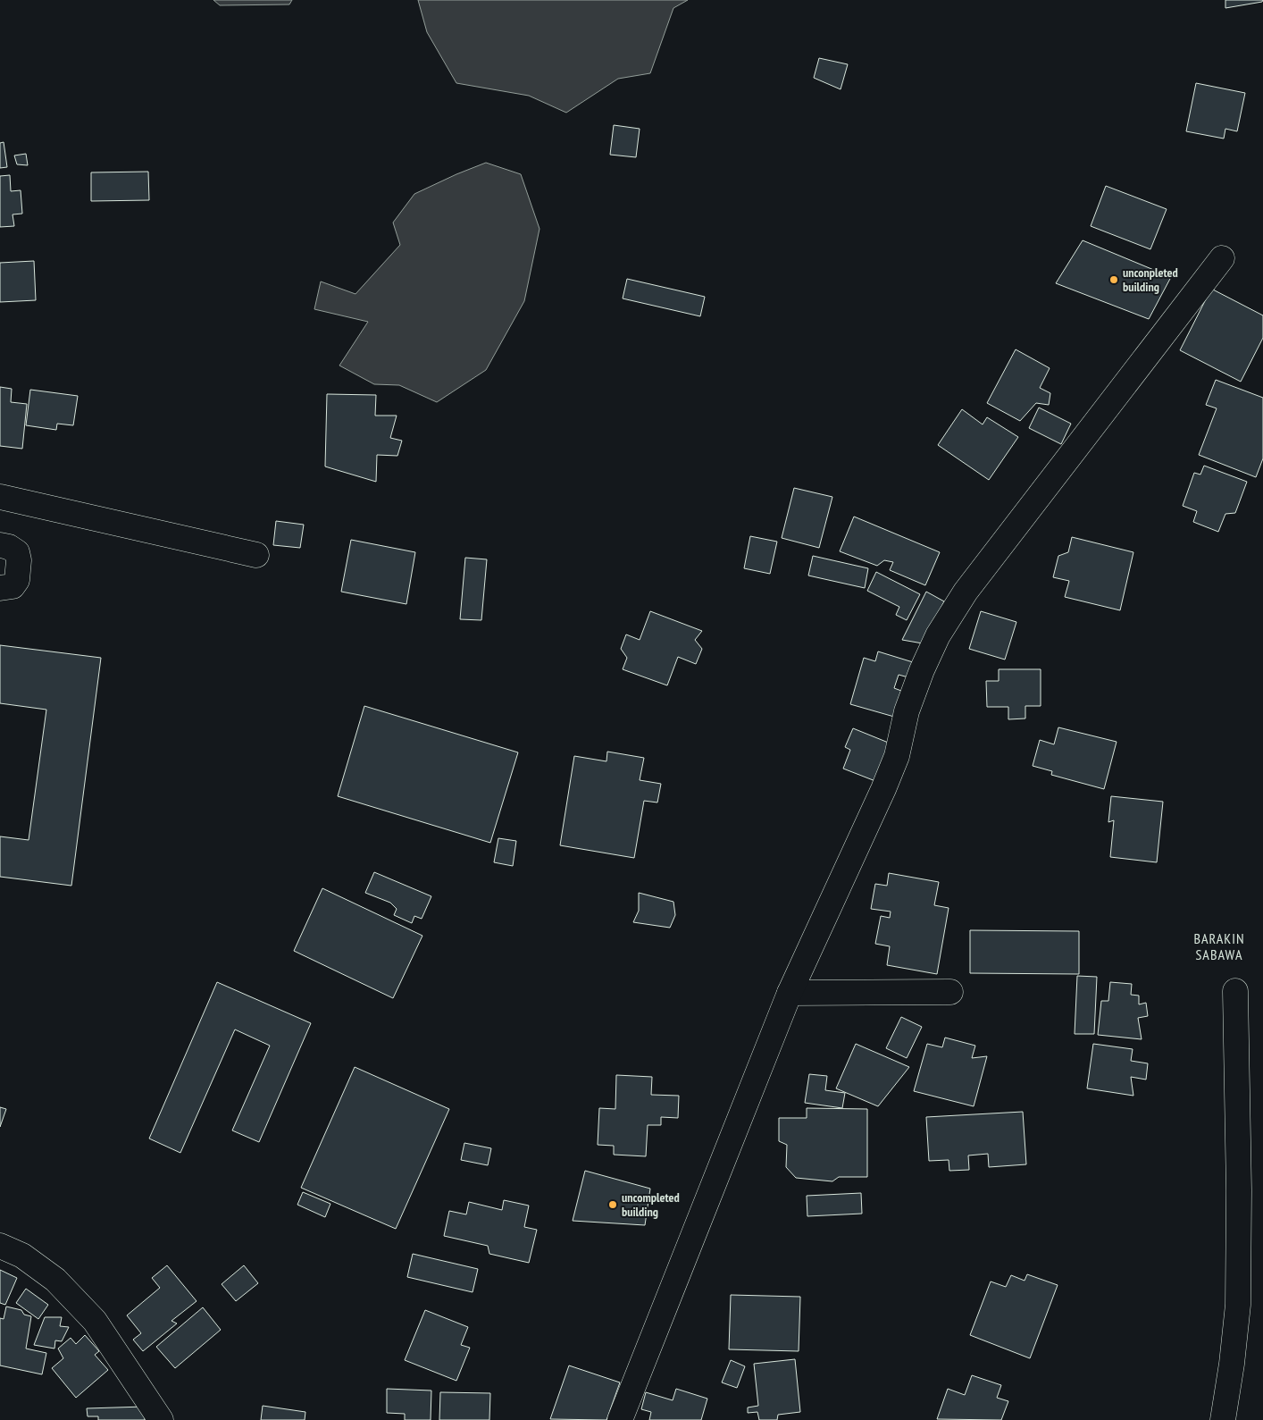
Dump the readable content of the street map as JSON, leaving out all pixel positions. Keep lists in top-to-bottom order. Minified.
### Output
{"districts":["BARAKIN SABAWA"],"places":["unconpleted building","uncompleted building"]}
